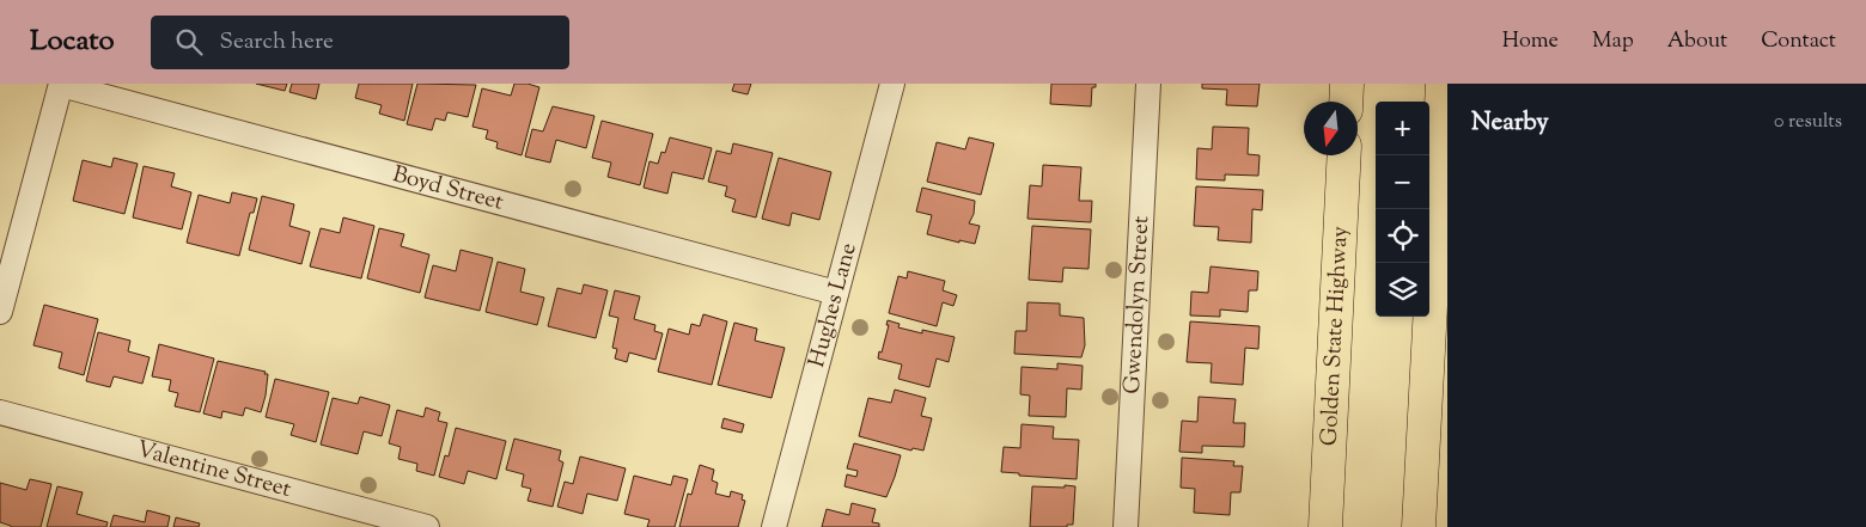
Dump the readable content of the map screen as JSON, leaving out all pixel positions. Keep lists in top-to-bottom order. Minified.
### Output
{"streets":{"highway":["Golden State Highway"],"street":["Boyd Street","Hughes Lane","Gwendolyn Street","Valentine Street"]},"crossings":[["Boyd Street","Hughes Lane"]],"north":"bottom","page":{"header":"Locato","search":"Search here","nav":["Home","Map","About","Contact"],"heading":["Nearby","0 results"],"map_buttons":["+","−"]}}
